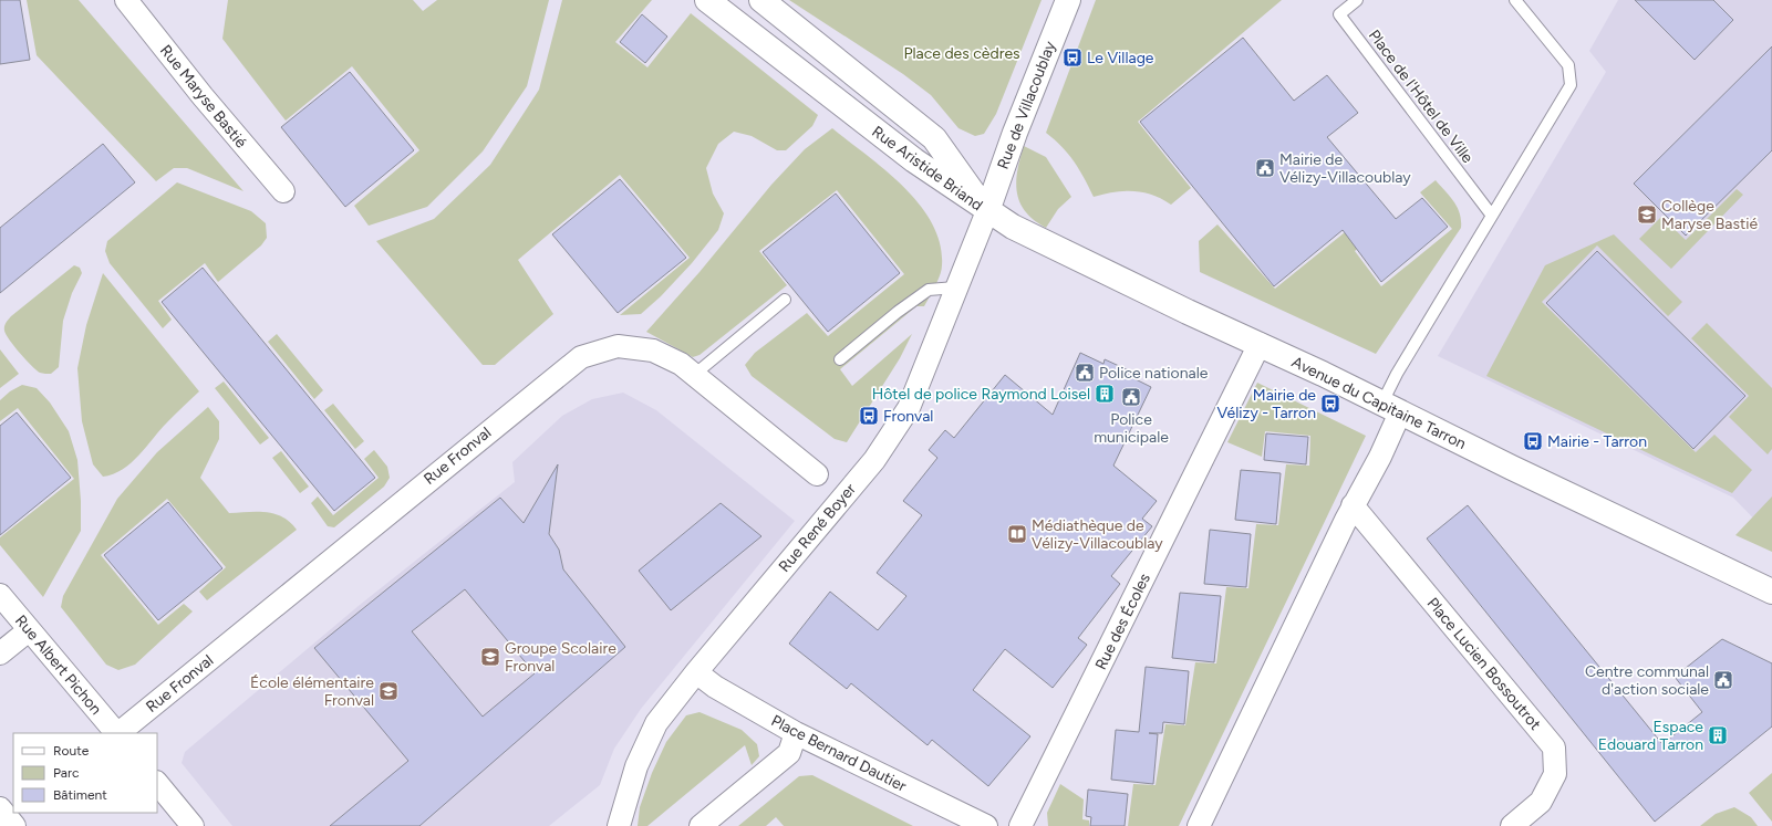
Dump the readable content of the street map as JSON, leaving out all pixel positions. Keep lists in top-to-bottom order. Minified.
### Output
{"streets":{"street":["Rue Maryse Bastié","Rue de Villacoublay","Rue Aristide Briand","Avenue du Capitaine Tarron","Rue Fronval","Rue René Boyer","Rue des Écoles","Place Lucien Bossoutrot","Rue Albert Pichon","Place Bernard Dautier"],"lane":["Place de l'Hôtel de Ville"]},"crossings":[["Rue de Villacoublay","Rue Aristide Briand"],["Rue de Villacoublay","Avenue du Capitaine Tarron"],["Rue de Villacoublay","Rue René Boyer"],["Rue Aristide Briand","Avenue du Capitaine Tarron"],["Rue Aristide Briand","Rue René Boyer"],["Avenue du Capitaine Tarron","Rue René Boyer"],["Avenue du Capitaine Tarron","Rue des Écoles"],["Rue René Boyer","Place Bernard Dautier"]],"parks":["Place des cèdres"],"places":{"bus stop":["Le Village","Mairie de Vélizy - Tarron","Fronval","Mairie - Tarron"],"public building":["Mairie de Vélizy-Villacoublay","Police nationale","Police municipale","Centre communal d'action sociale"],"school or university":["Collège Maryse Bastié","Groupe Scolaire Fronval","École élémentaire Fronval"],"building":["Hôtel de police Raymond Loisel","Espace Edouard Tarron"],"library":["Médiathèque de Vélizy-Villacoublay"]},"legend":["Route","Parc","Bâtiment"]}
